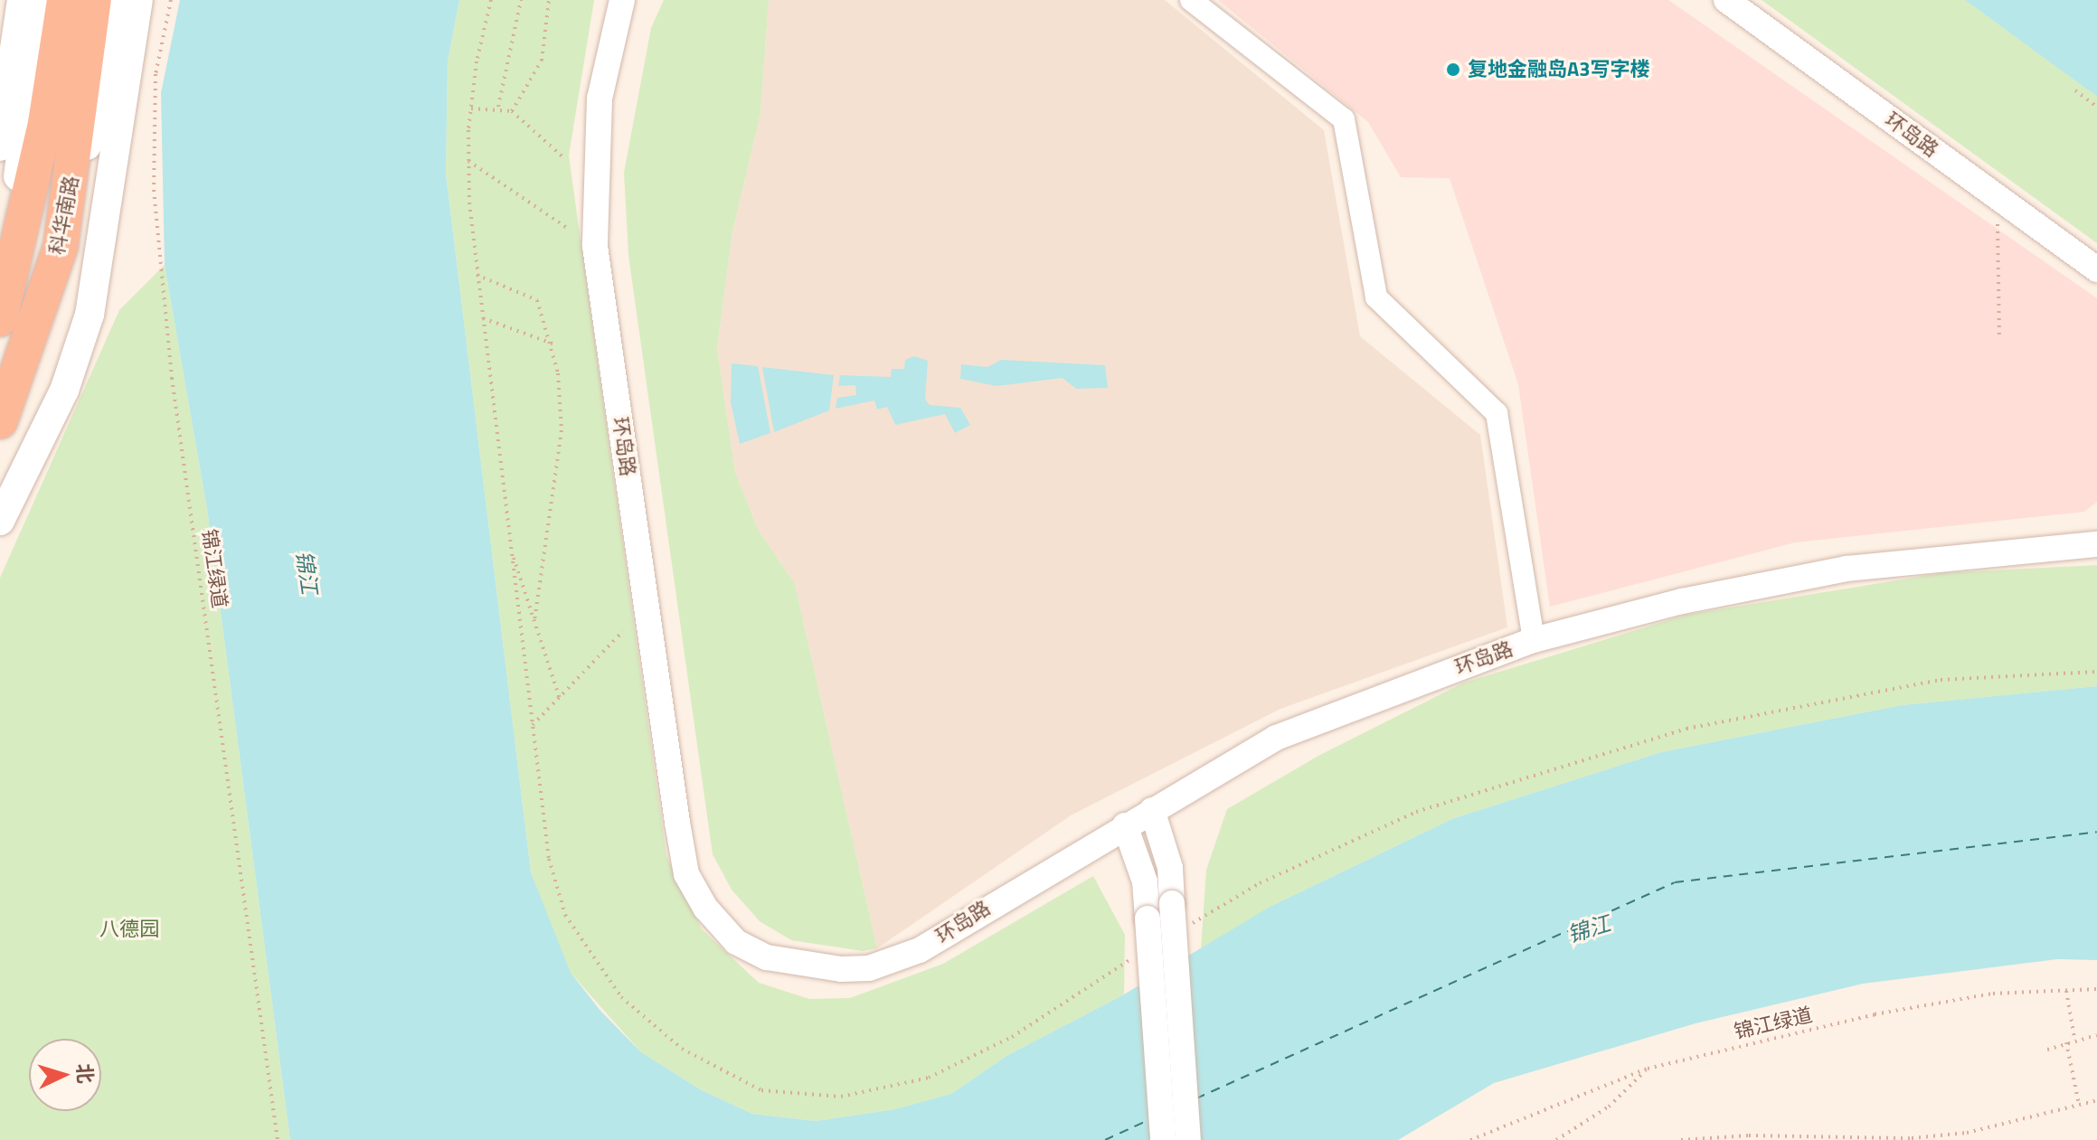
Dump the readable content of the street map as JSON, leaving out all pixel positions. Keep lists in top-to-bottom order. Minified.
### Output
{"streets":{"highway":["科华南路"],"street":["环岛路"],"path":["锦江绿道"]},"water":["锦江"],"parks":["八德园"],"places":["复地金融岛A3写字楼"],"north":"right"}
